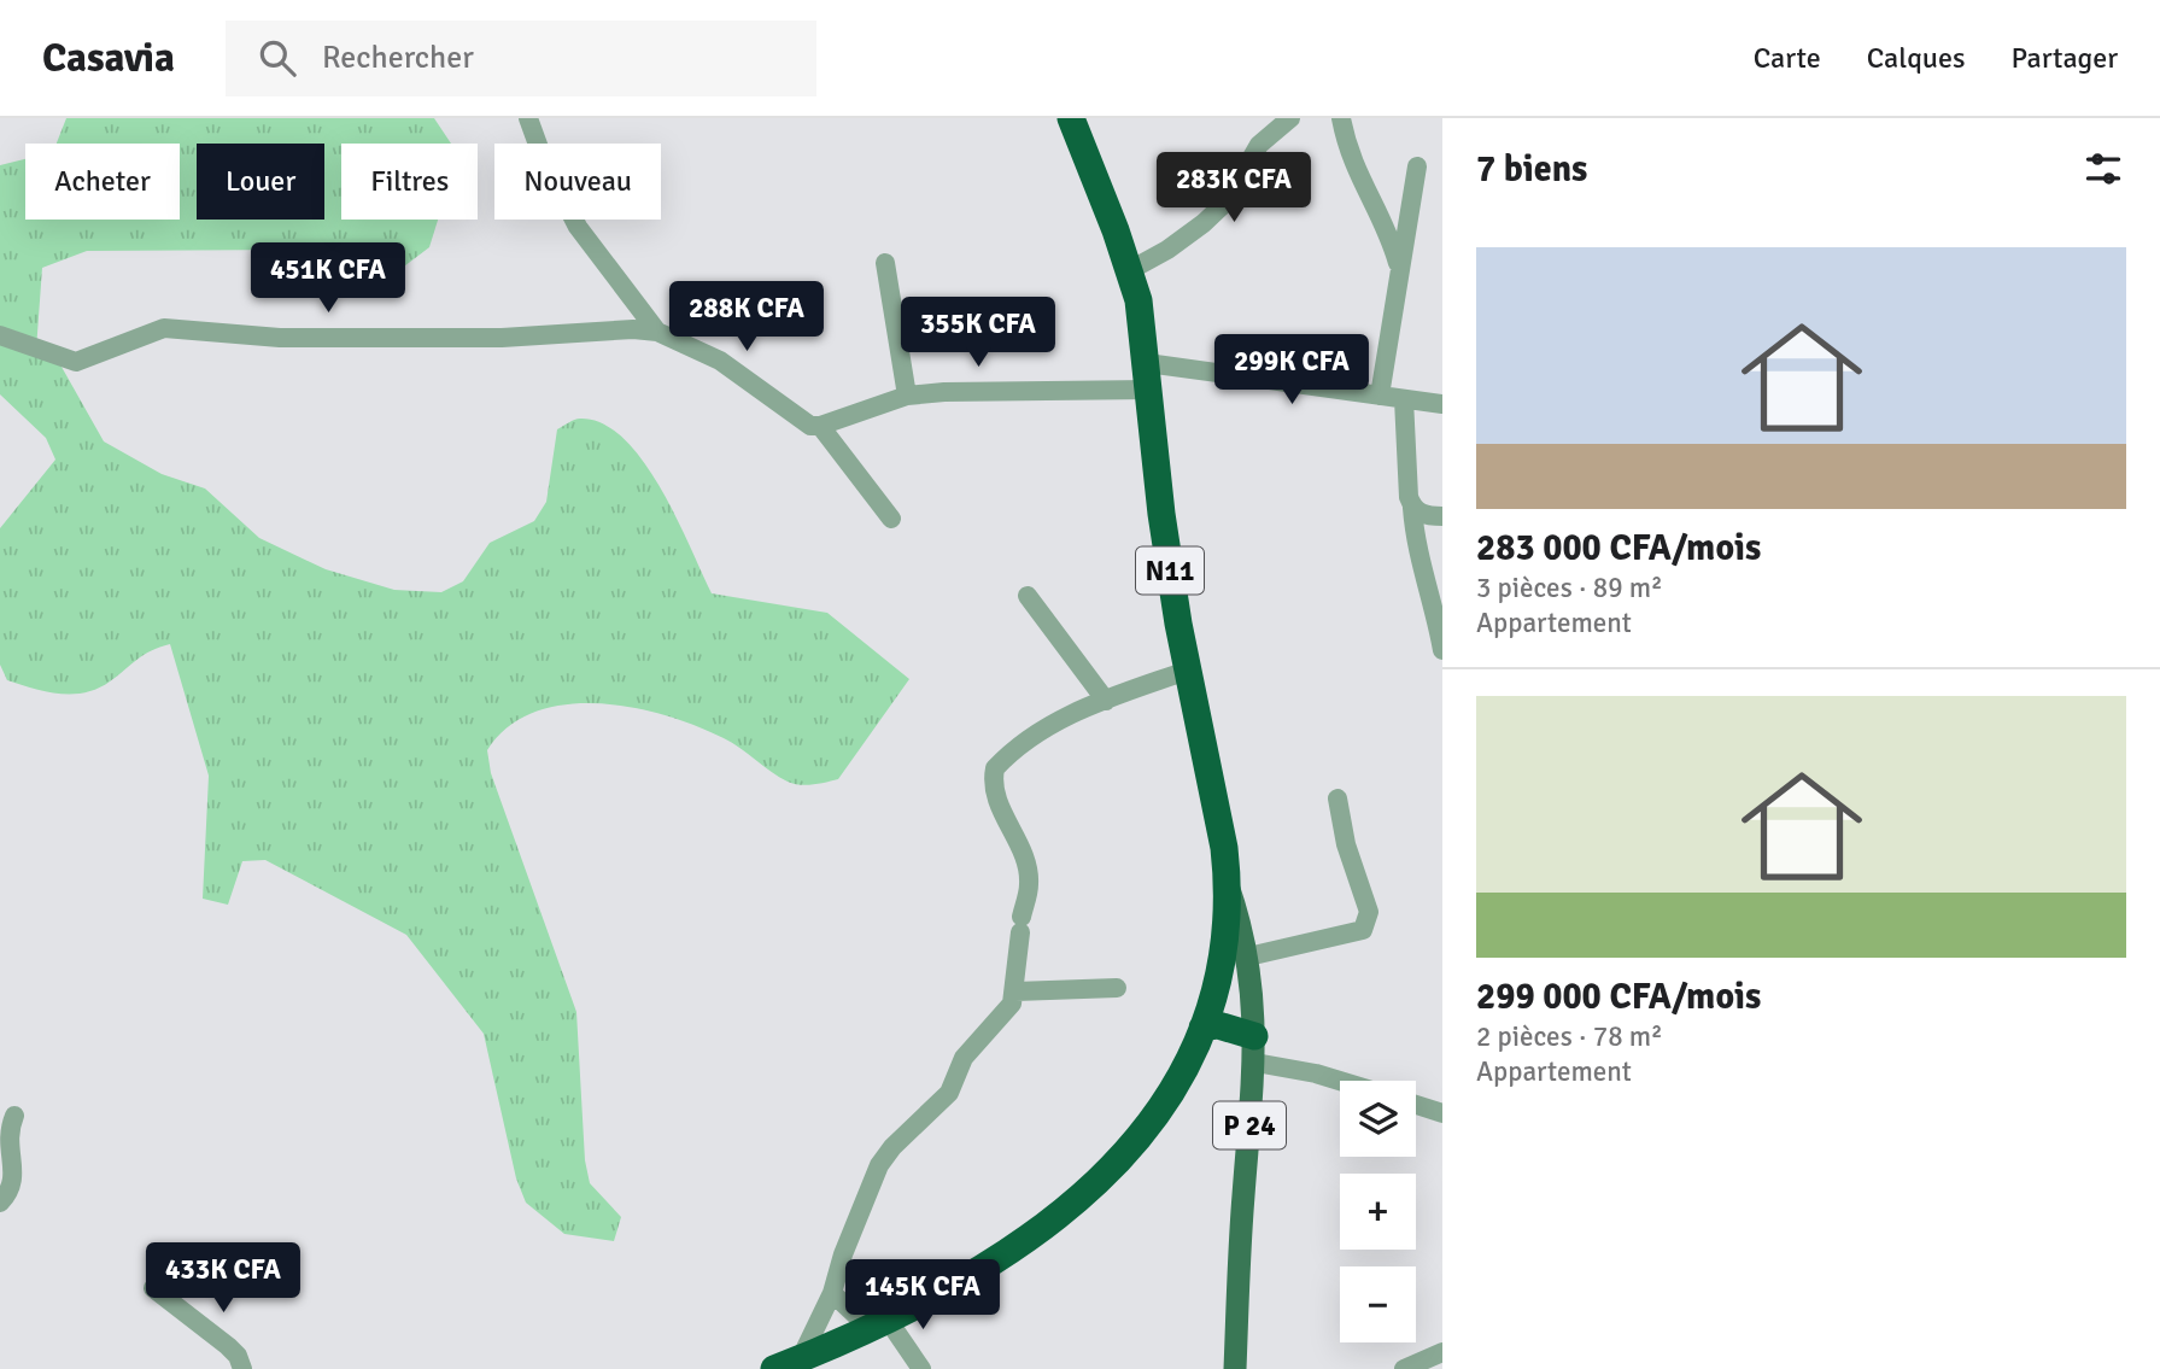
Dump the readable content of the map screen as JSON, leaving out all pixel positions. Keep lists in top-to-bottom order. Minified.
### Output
{"streets":{"highway":["N11"],"main road":["P 24"]},"crossings":[["N11","P 24"]],"page":{"header":"Casavia","search":"Rechercher","nav":["Carte","Calques","Partager"],"heading":"7 biens","chip":["Acheter","Louer","Filtres","Nouveau"],"price":["283K CFA","451K CFA","288K CFA","355K CFA","299K CFA","433K CFA","145K CFA"],"list":[{"name":"283 000 CFA/mois","note":"3 pièces · 89 m² · Appartement"},{"name":"299 000 CFA/mois","note":"2 pièces · 78 m² · Appartement"}],"map_buttons":["+","−"]}}
